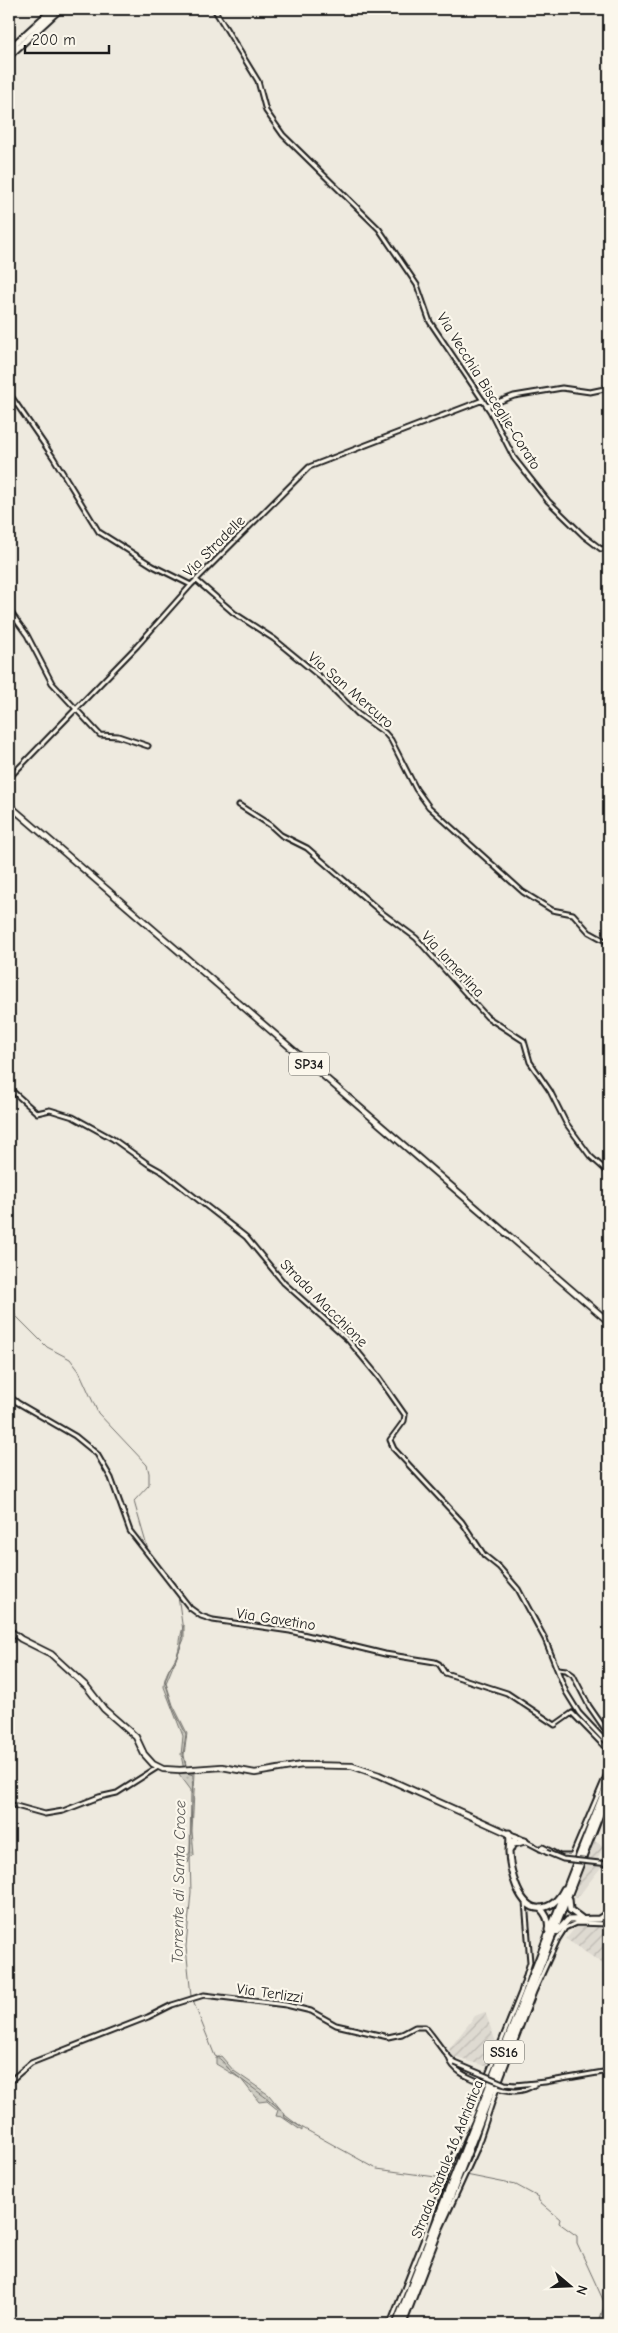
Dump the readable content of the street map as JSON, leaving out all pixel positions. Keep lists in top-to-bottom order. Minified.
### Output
{"streets":{"highway":["SS16","Strada Statale 16 Adriatica"],"main road":["SP34"],"street":["Via Vecchia Bisceglie-Corato","Via Stradelle","Via San Mercuro","Via lamerlina","Strada Macchione","Via Gavetino","Via Terlizzi"]},"crossings":[["Via Vecchia Bisceglie-Corato","Via Stradelle"],["Via Stradelle","Via San Mercuro"]],"water":["Torrente di Santa Croce"],"scale_bar":"200 m","north":"right"}
